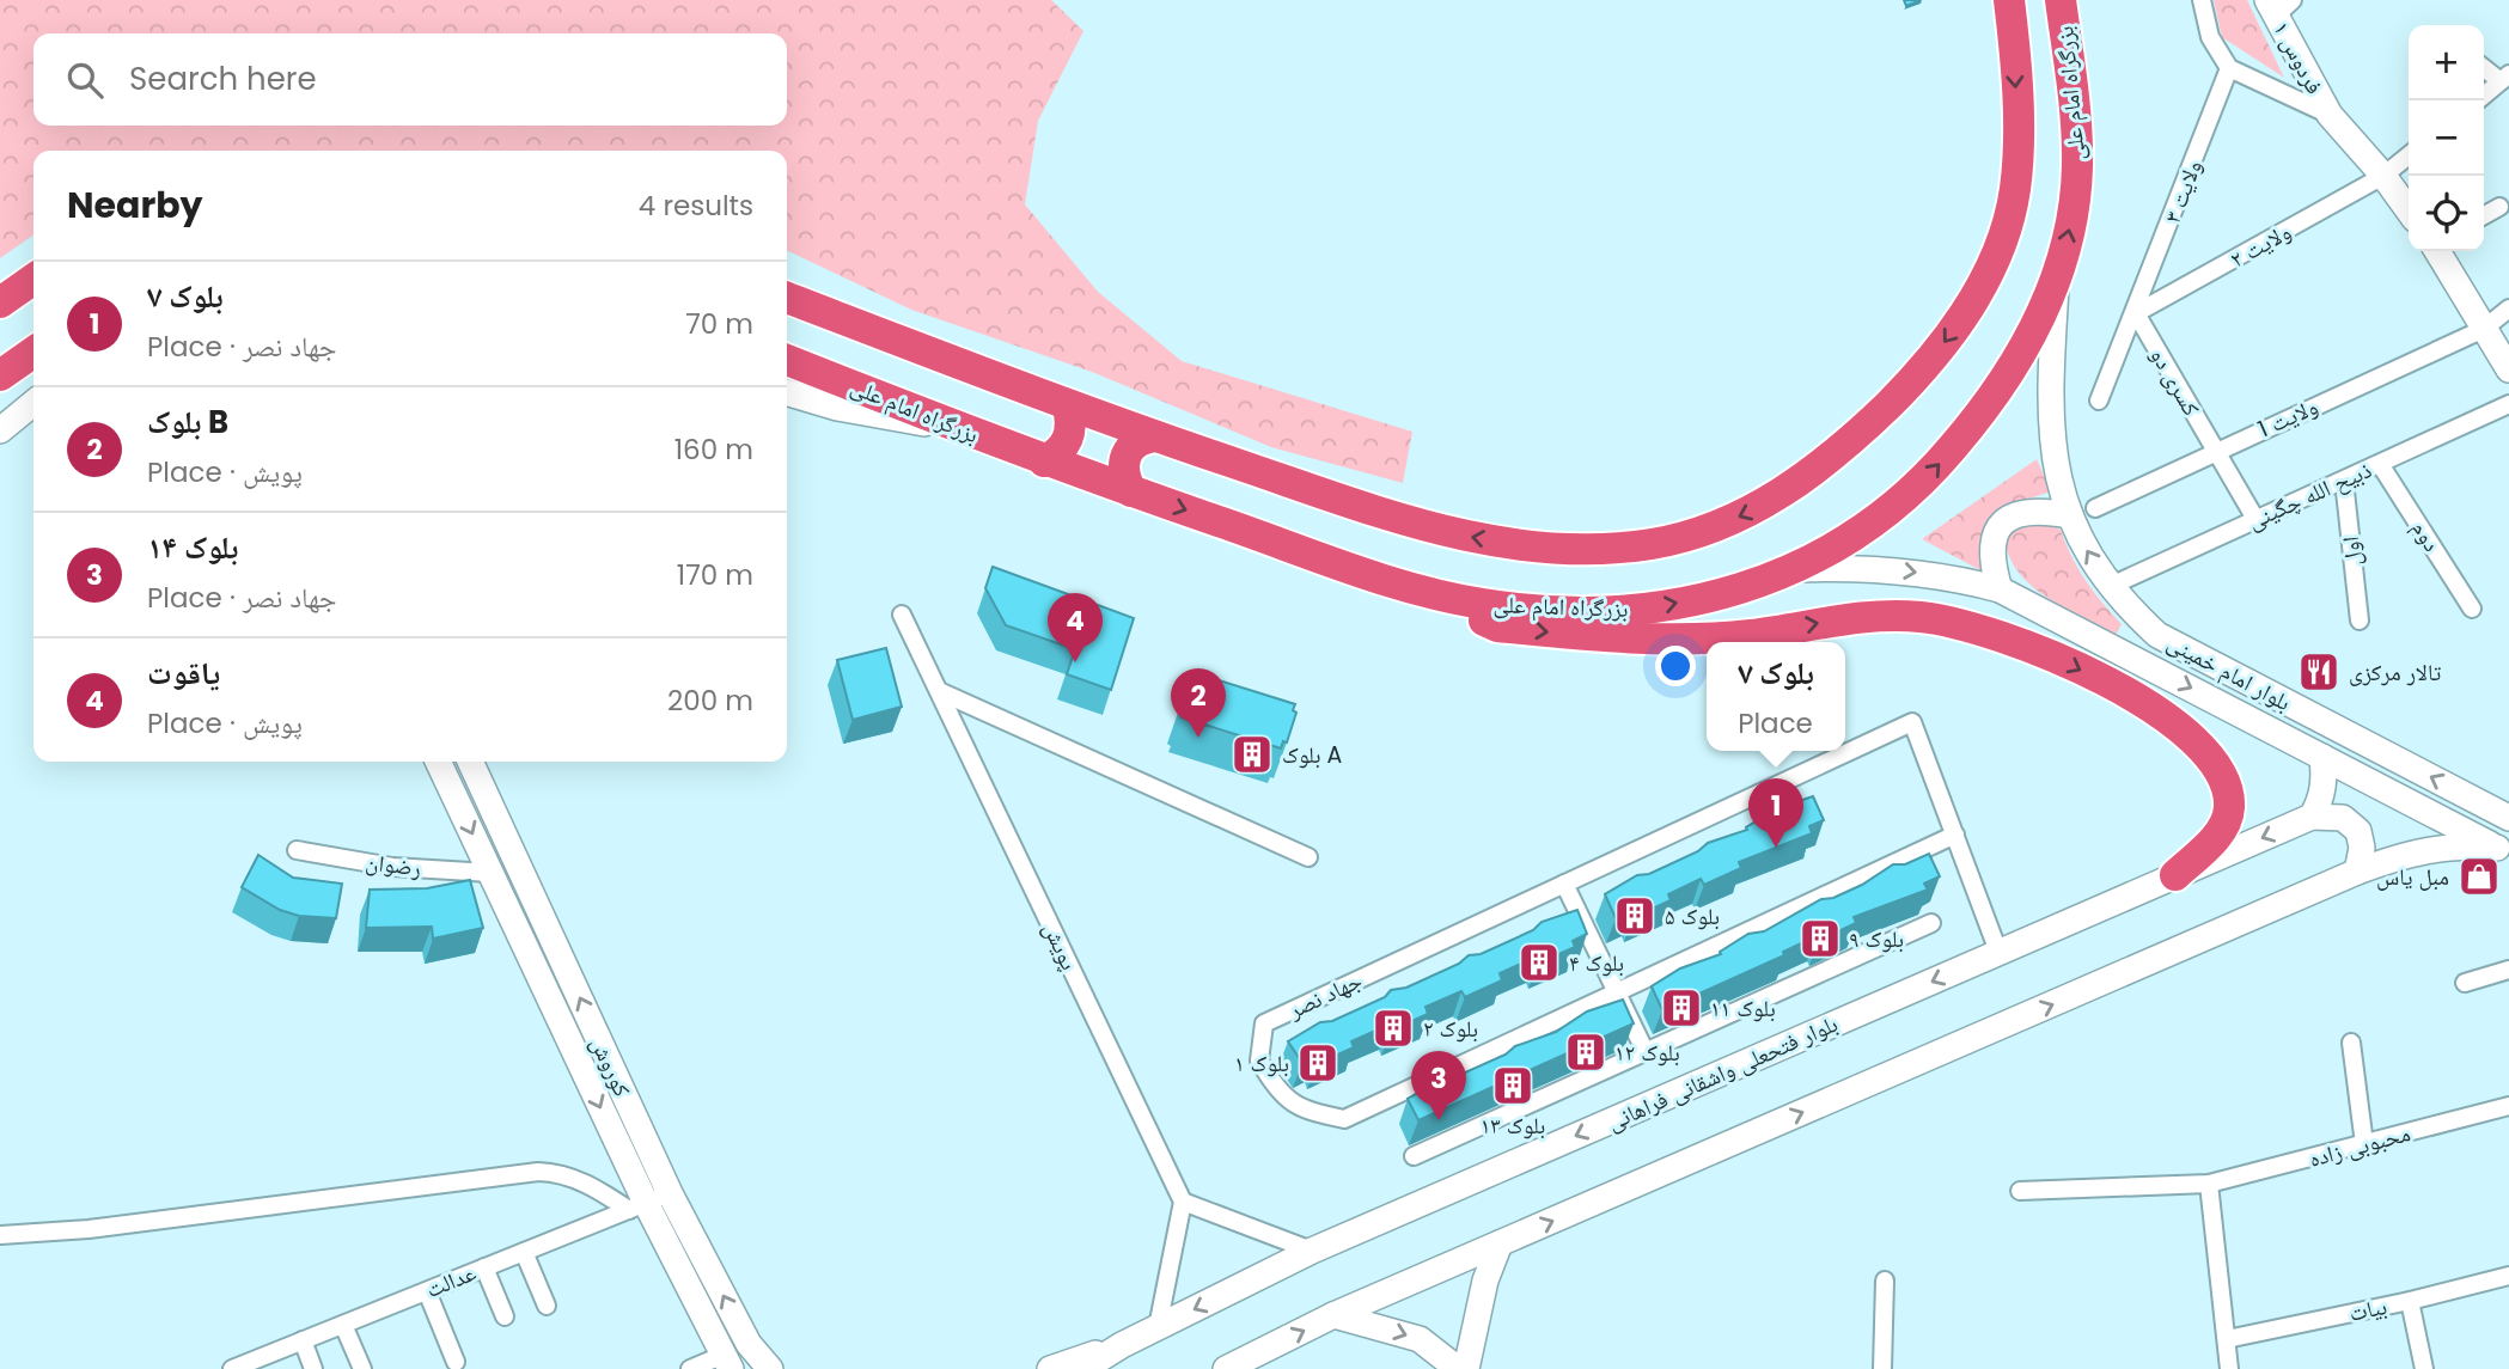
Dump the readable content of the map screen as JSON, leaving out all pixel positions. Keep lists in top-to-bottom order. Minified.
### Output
{"streets":{"highway":["بزرگراه امام علی"],"main road":["فردوس ۱","بلوار امام خمینی","کوروش","بلوار فتحعلی واشقانی فراهانی"],"street":["ولایت ۳","ولایت ۲","کسری دو","ولایت 1","ذبیح الله چگینی","دوم","اول","رضوان","پویش","جهاد نصر","محبوبی زاده","عدالت","بیات"]},"crossings":[["فردوس ۱","ولایت ۲"],["بزرگراه امام علی","بلوار امام خمینی"],["ولایت ۳","ولایت ۲"],["ولایت ۳","کسری دو"],["ولایت ۲","کسری دو"],["کسری دو","ولایت 1"],["کسری دو","ذبیح الله چگینی"],["ولایت 1","بلوار امام خمینی"],["ذبیح الله چگینی","دوم"],["ذبیح الله چگینی","اول"],["ذبیح الله چگینی","بلوار امام خمینی"],["رضوان","کوروش"],["جهاد نصر","بلوار فتحعلی واشقانی فراهانی"],["کوروش","عدالت"]],"places":{"restaurant":["تالار مرکزی"],"building":["بلوک A","بلوک ۵","بلوک ۹","بلوک ۴","بلوک ۱۱","بلوک ۲","بلوک ۱۲","بلوک ۱","بلوک ۱۳"],"shop":["مبل یاس"]},"page":{"map_buttons":["+","−"],"search":"Search here","heading":["Nearby","4 results"],"list":[{"mark":"1","name":"بلوک ۷","note":"Place · جهاد نصر","value":"70 m"},{"mark":"2","name":"بلوک B","note":"Place · پویش","value":"160 m"},{"mark":"3","name":"بلوک ۱۴","note":"Place · جهاد نصر","value":"170 m"},{"mark":"4","name":"یاقوت","note":"Place · پویش","value":"200 m"}],"pins":["4","2","1","3"],"popup":["بلوک ۷","Place"]}}
